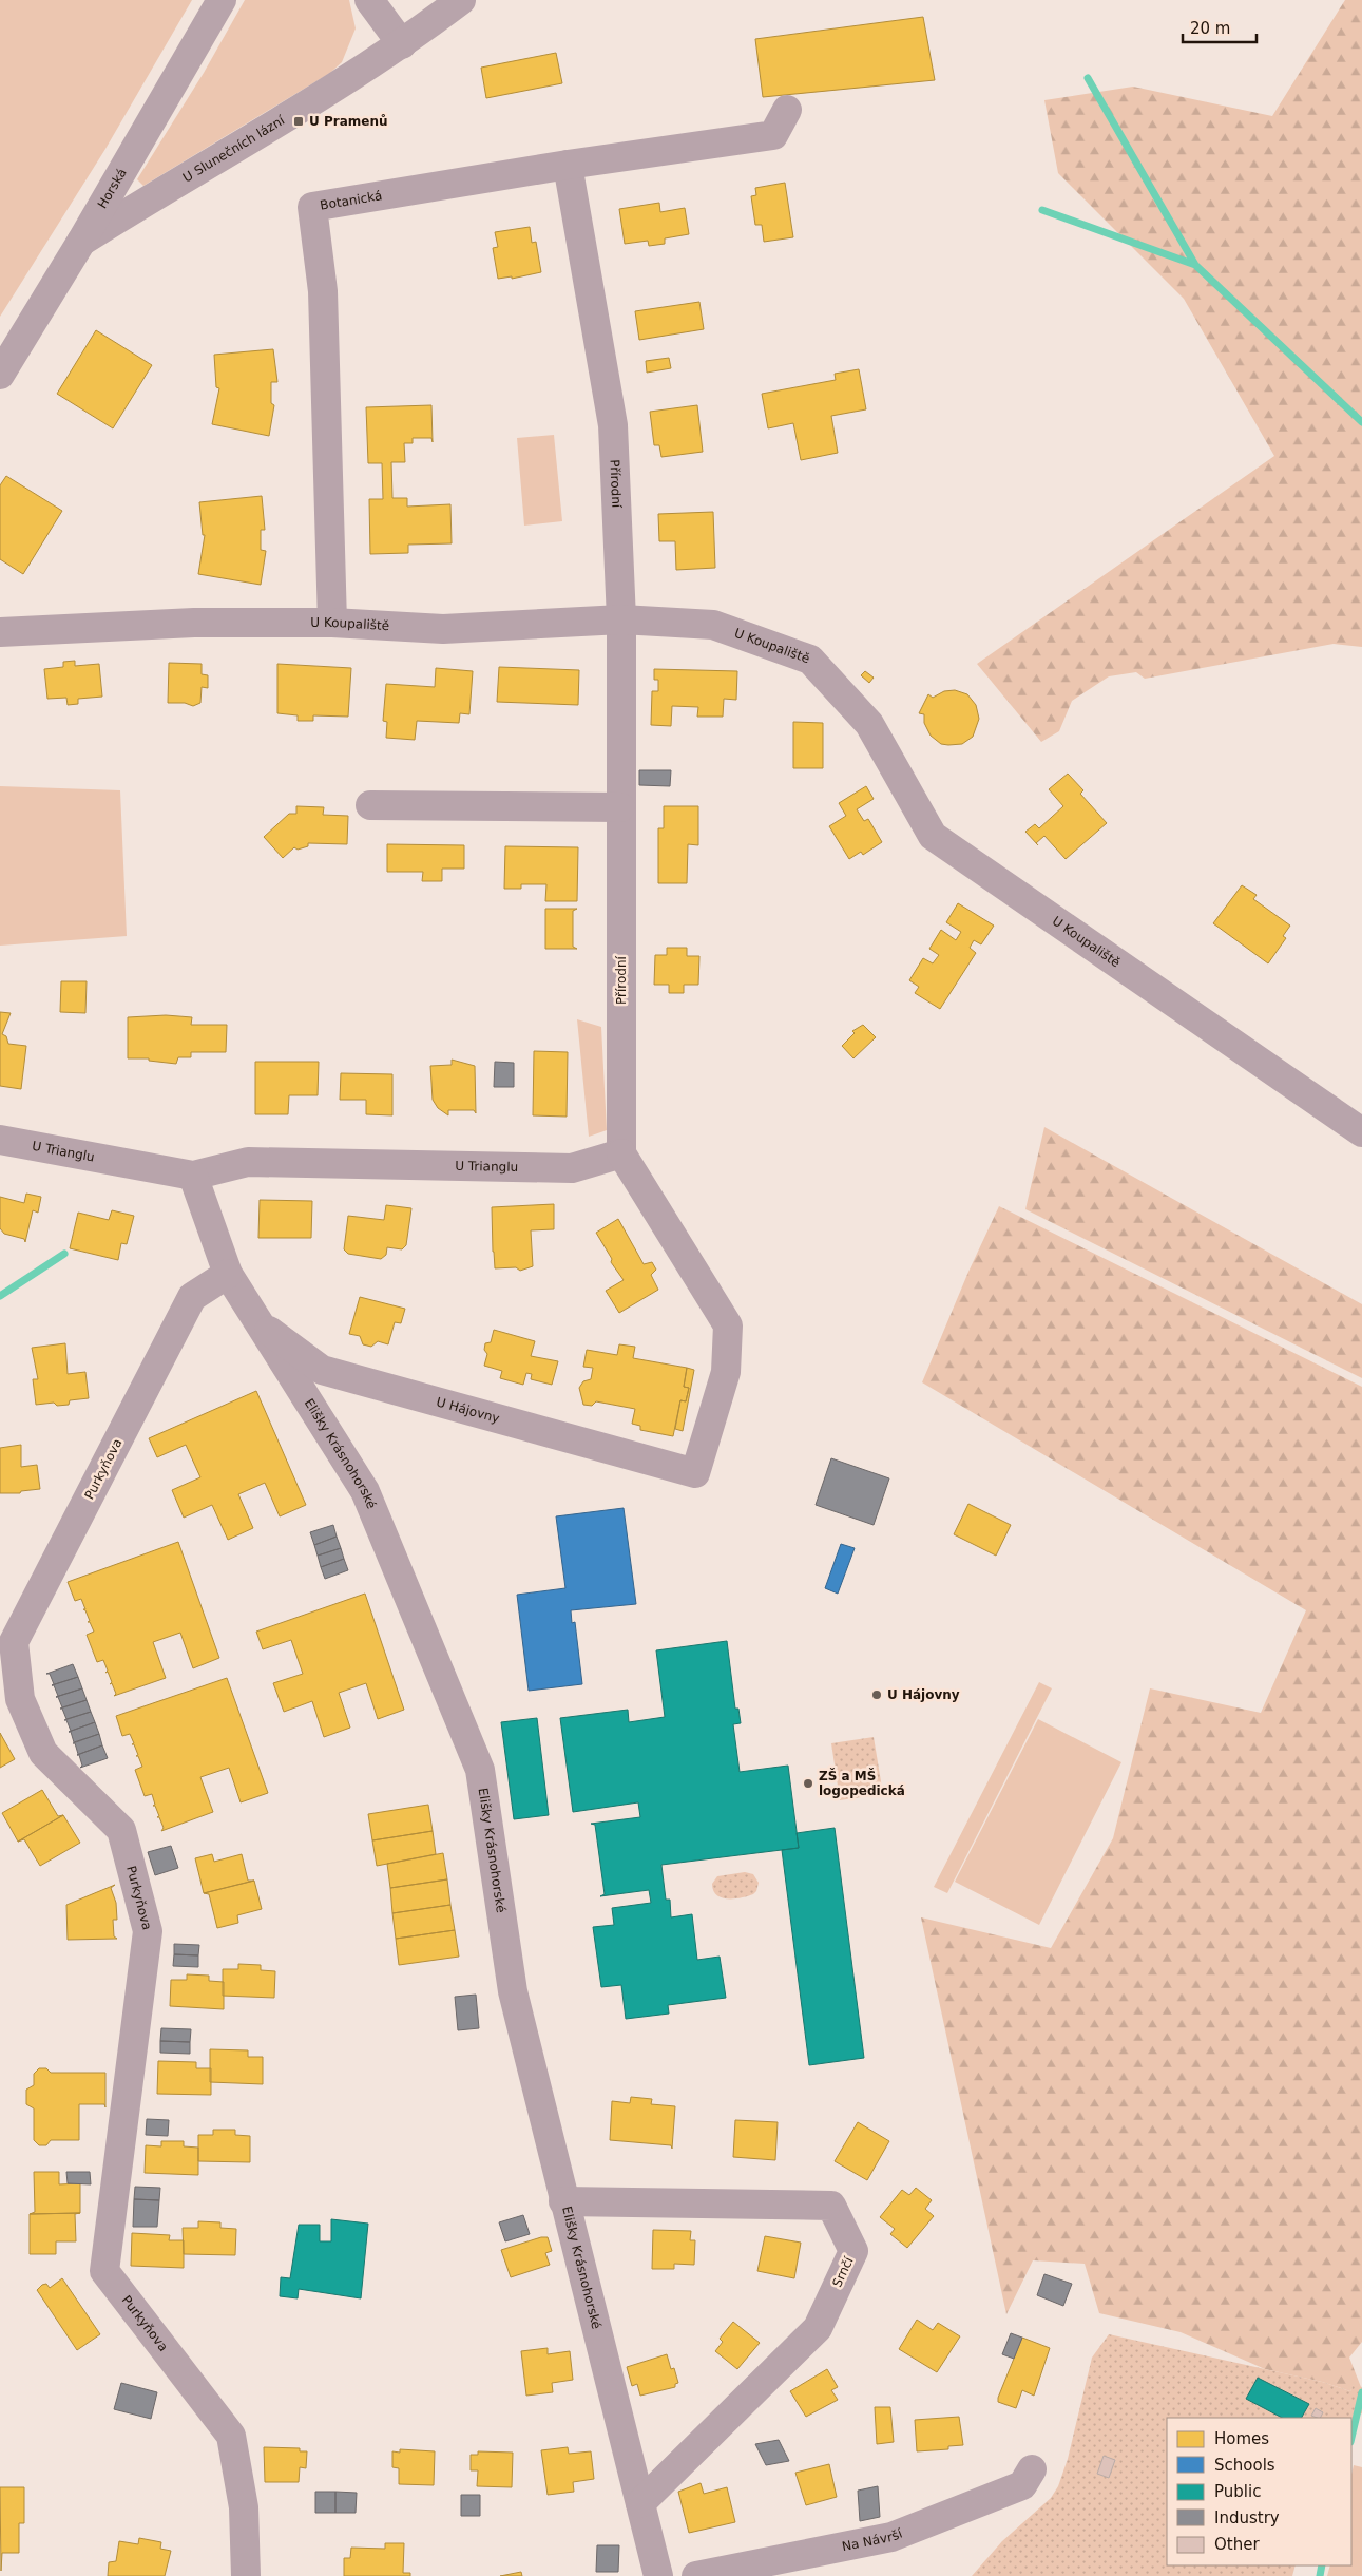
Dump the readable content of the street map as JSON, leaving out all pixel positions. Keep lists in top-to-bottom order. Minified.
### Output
{"streets":{"street":["U Slunečních lázní","Horská","Botanická","Přírodní","U Koupaliště","U Trianglu","U Hájovny","Elišky Krásnohorské","Purkyňova","Srnčí","Na Návrší"]},"crossings":[["U Slunečních lázní","Horská"],["Botanická","Přírodní"],["Botanická","U Koupaliště"],["Přírodní","U Koupaliště"],["Přírodní","U Trianglu"],["Přírodní","U Hájovny"],["U Trianglu","U Hájovny"],["U Trianglu","Elišky Krásnohorské"],["U Hájovny","Elišky Krásnohorské"],["Elišky Krásnohorské","Purkyňova"],["Elišky Krásnohorské","Srnčí"]],"places":{"transit":["U Pramenů"],"other":["U Hájovny","ZŠ a MŠ logopedická"]},"legend":["Homes","Schools","Public","Industry","Other"],"scale_bar":"20 m"}
